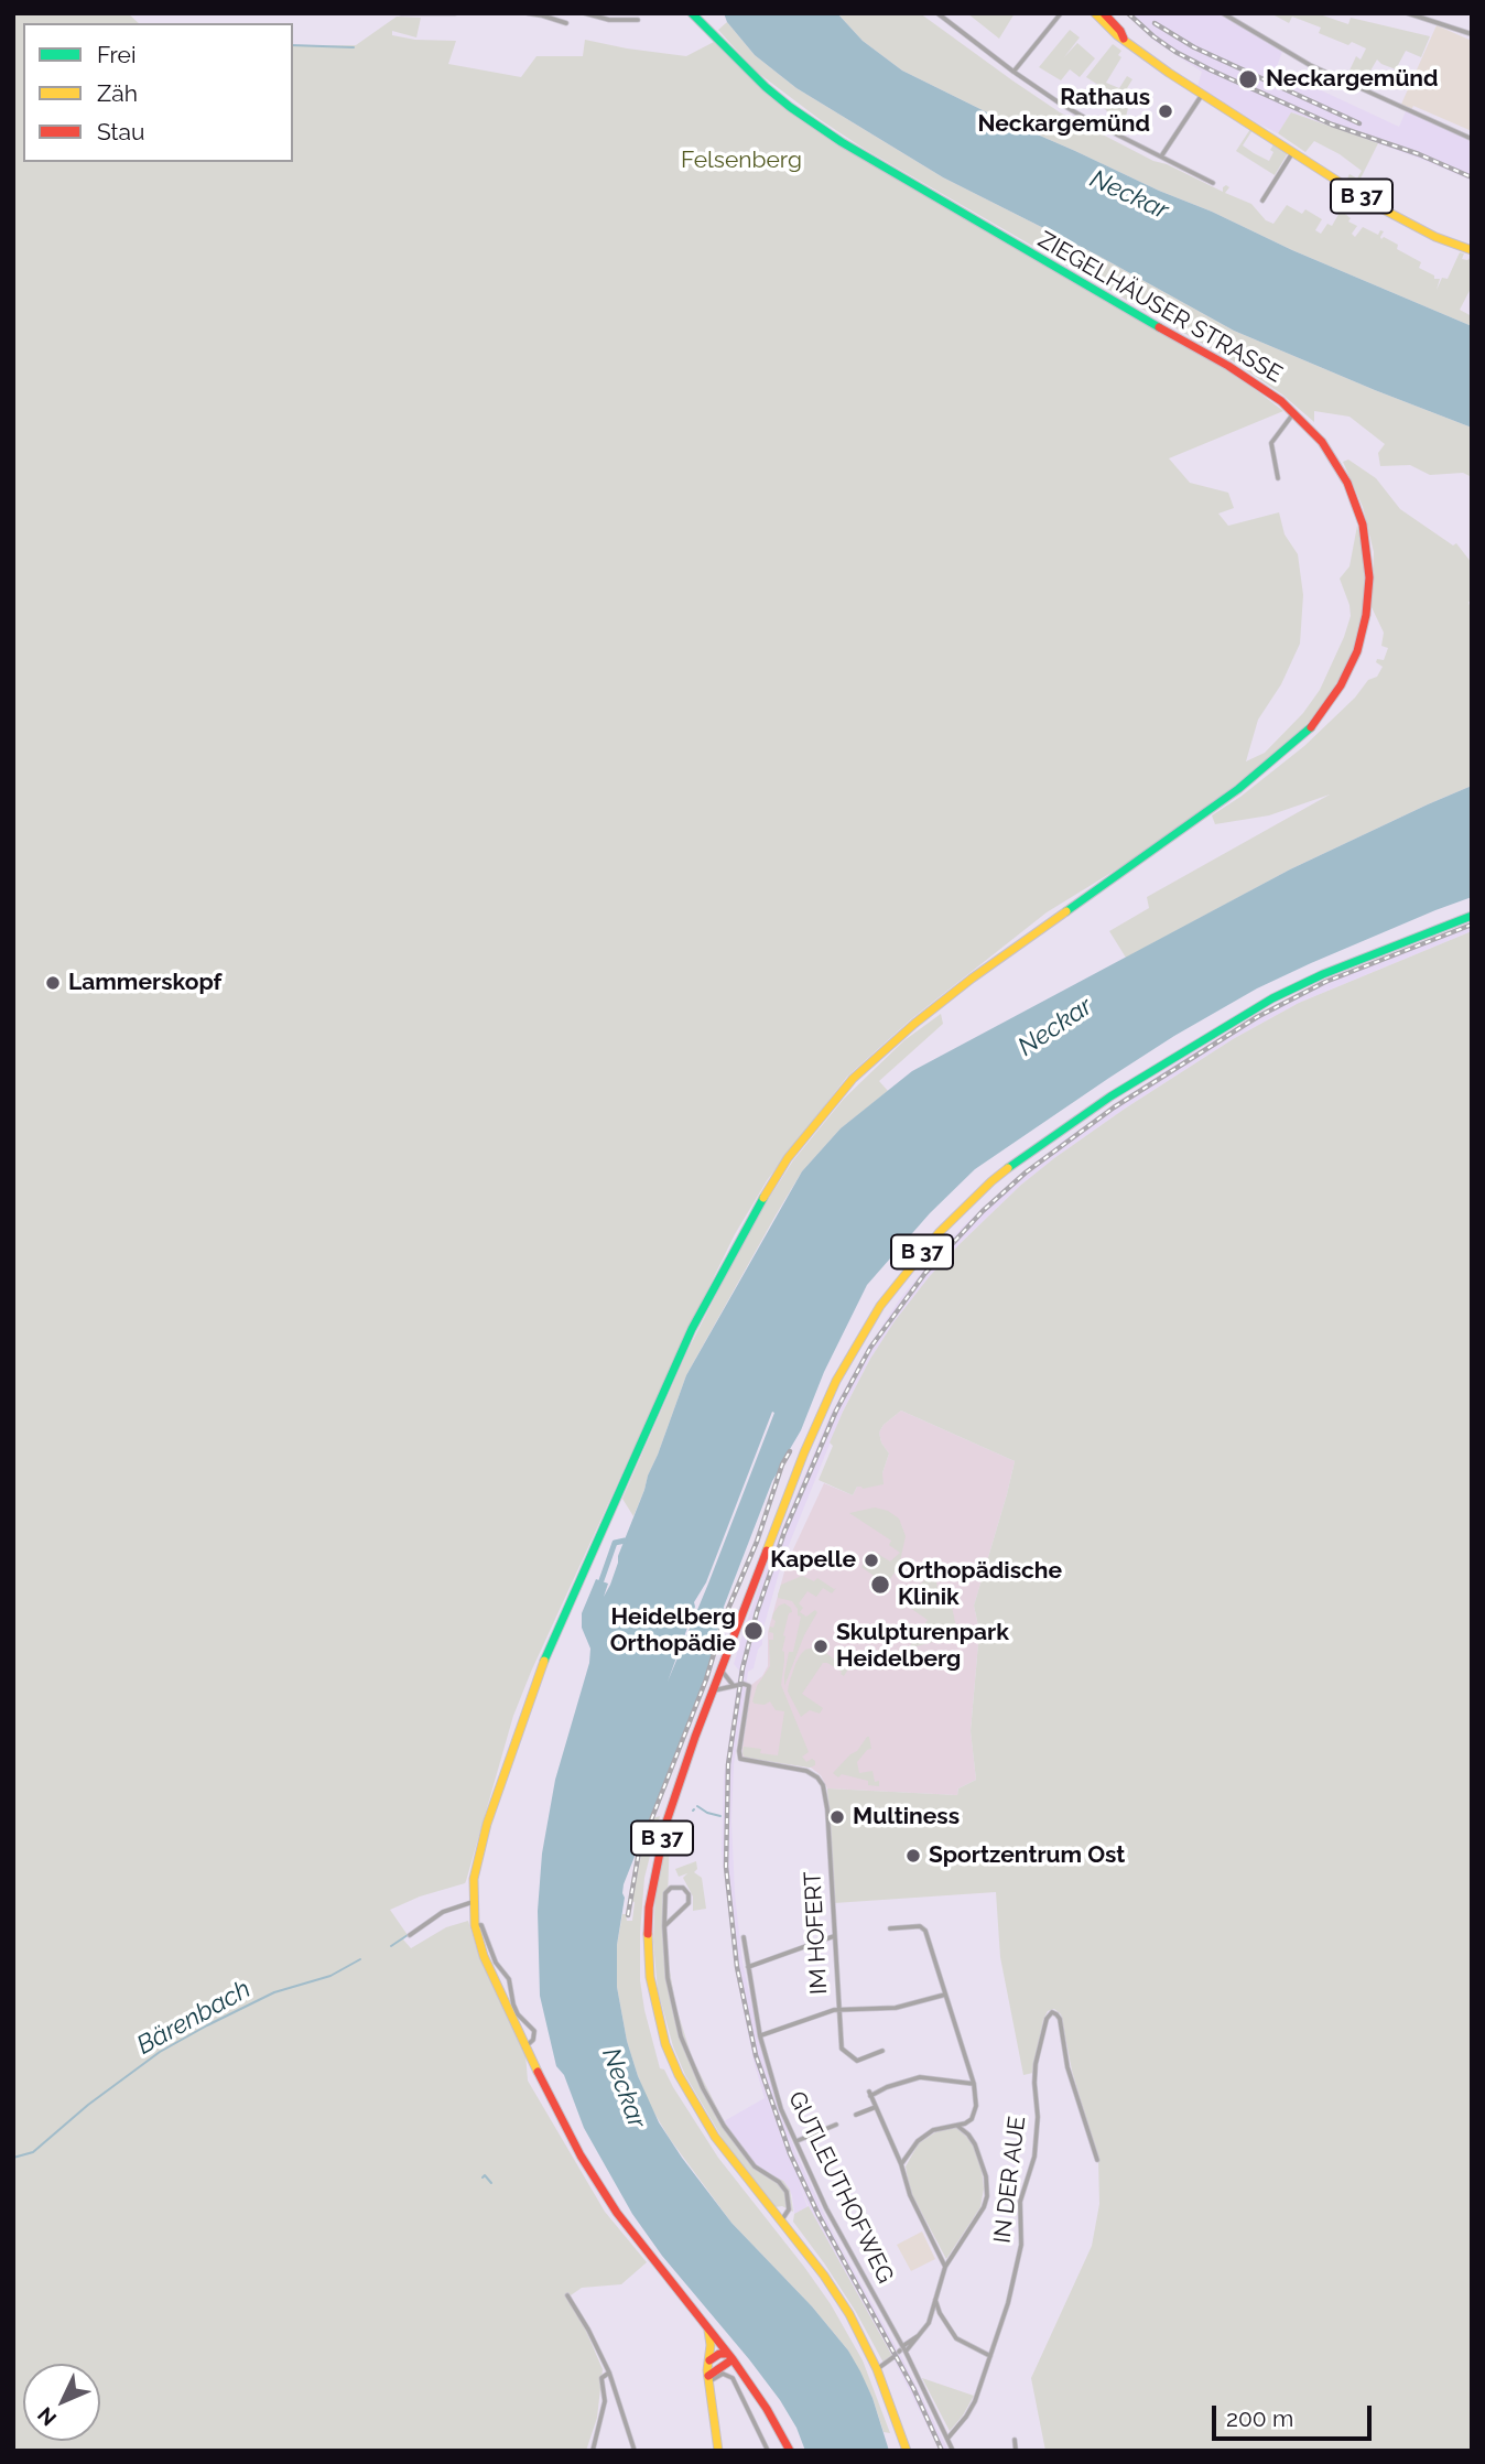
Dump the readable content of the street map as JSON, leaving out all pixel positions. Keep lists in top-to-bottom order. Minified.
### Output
{"streets":{"main road":["B 37","ZIEGELHÄUSER STRASSE"],"street":["IM HOFERT","IN DER AUE","GUTLEUTHOFWEG"]},"crossings":[["IN DER AUE","GUTLEUTHOFWEG"]],"water":["Neckar","Bärenbach"],"parks":["Felsenberg"],"places":["Neckargemünd","Rathaus Neckargemünd","Lammerskopf","Kapelle","Orthopädische Klinik","Heidelberg Orthopädie","Skulpturenpark Heidelberg","Multiness","Sportzentrum Ost"],"legend":["Frei","Zäh","Stau"],"scale_bar":"200 m","north":"bottom left"}
